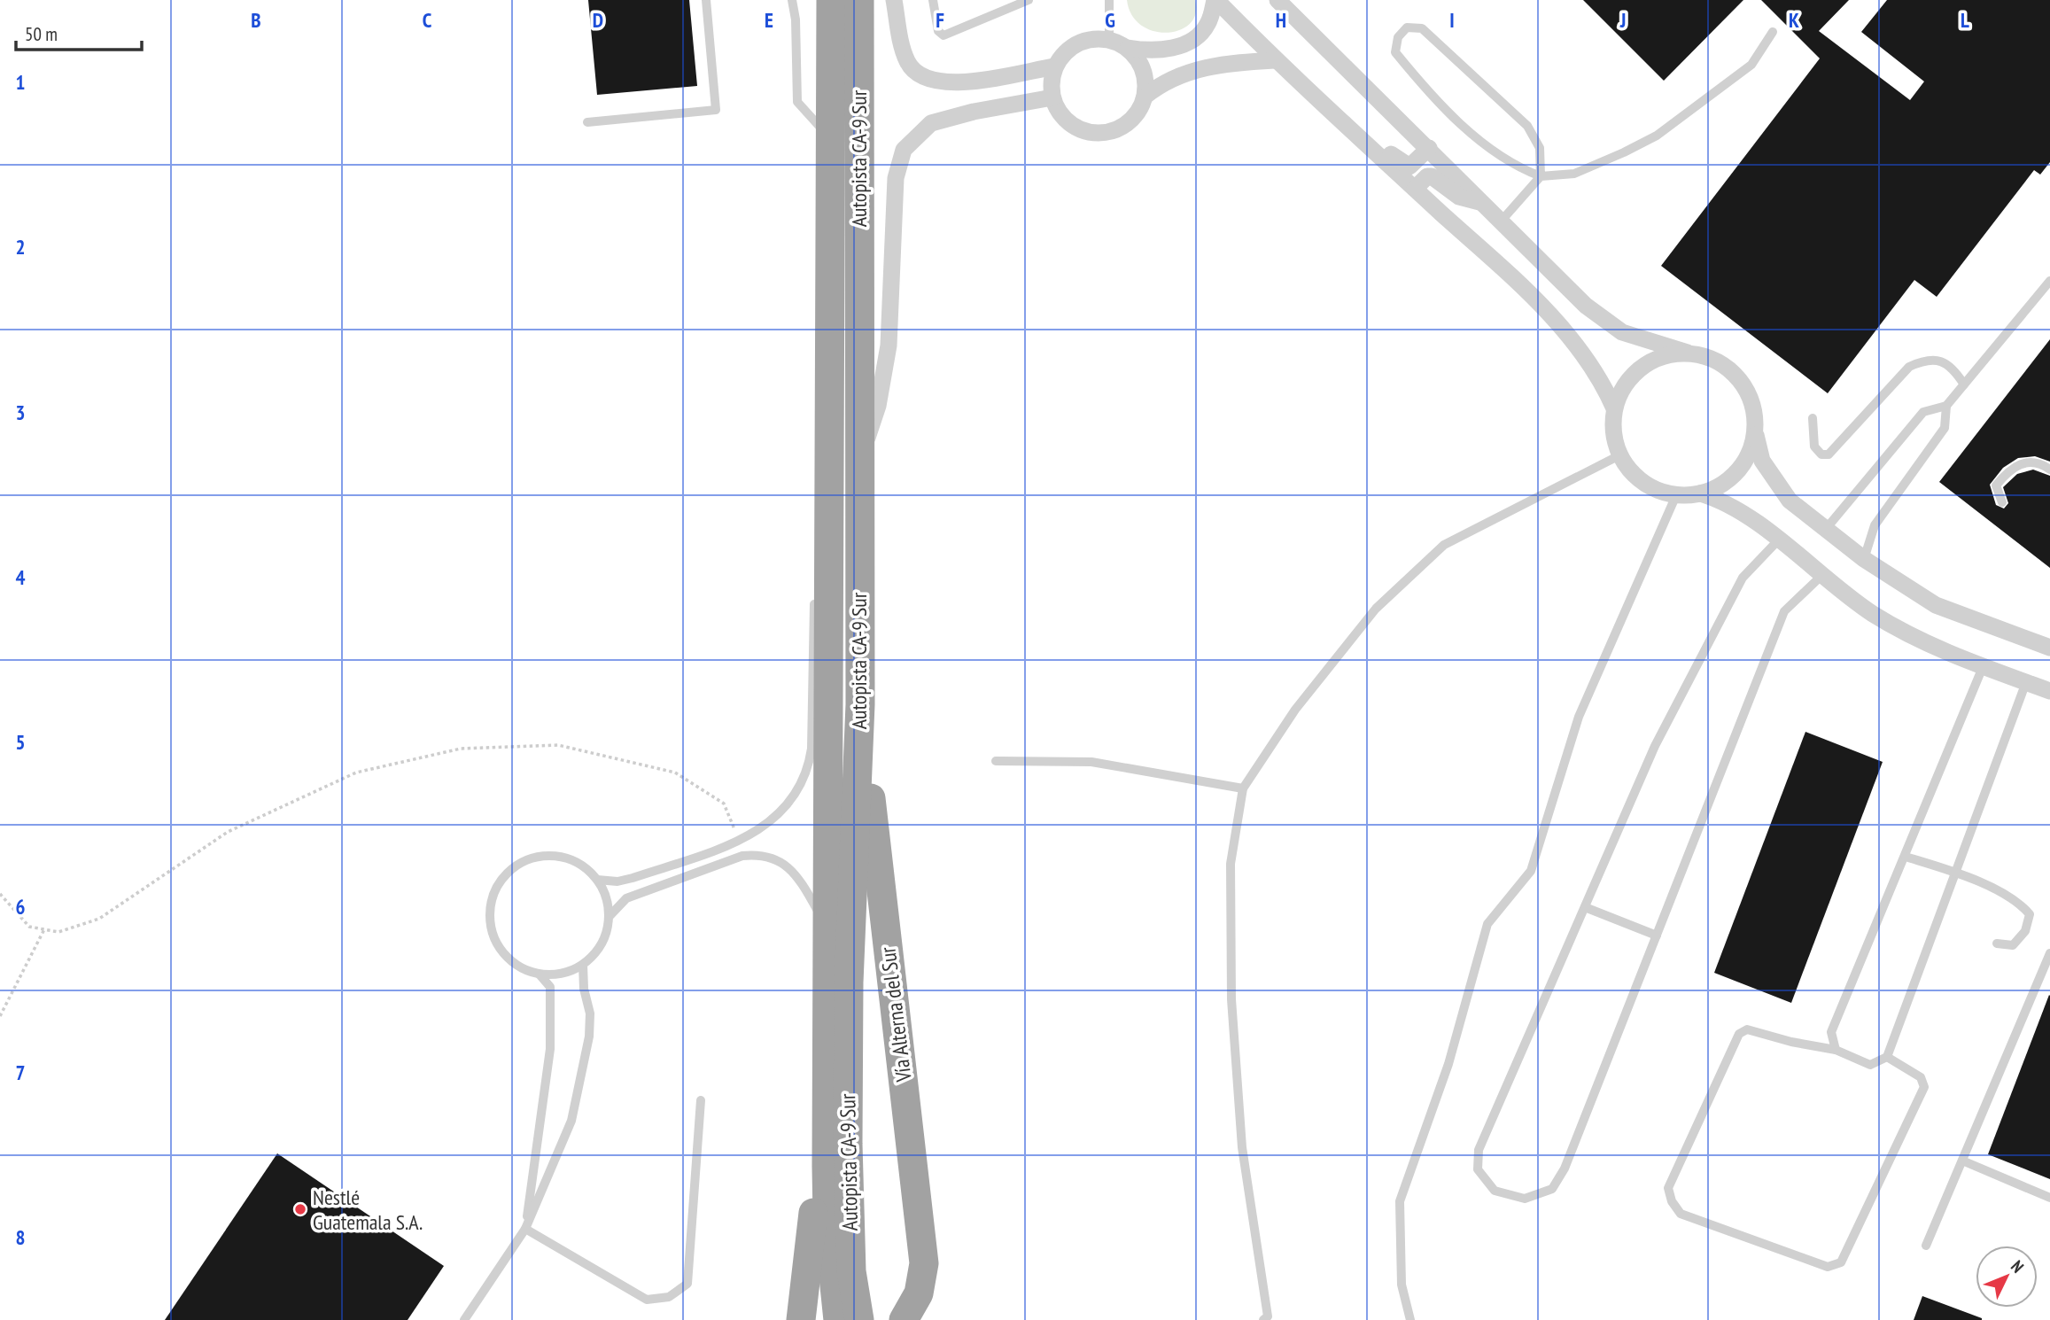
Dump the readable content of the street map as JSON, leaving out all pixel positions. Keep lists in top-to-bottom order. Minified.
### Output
{"streets":{"highway":["Autopista CA-9 Sur","Vía Alterna del Sur"]},"crossings":[["Autopista CA-9 Sur","Vía Alterna del Sur"]],"places":["Nestlé Guatemala S.A."],"scale_bar":"50 m","north":"top right","grid":{"columns":["B","C","D","E","F","G","H","I","J","K","L"],"rows":["1","2","3","4","5","6","7","8"]}}
